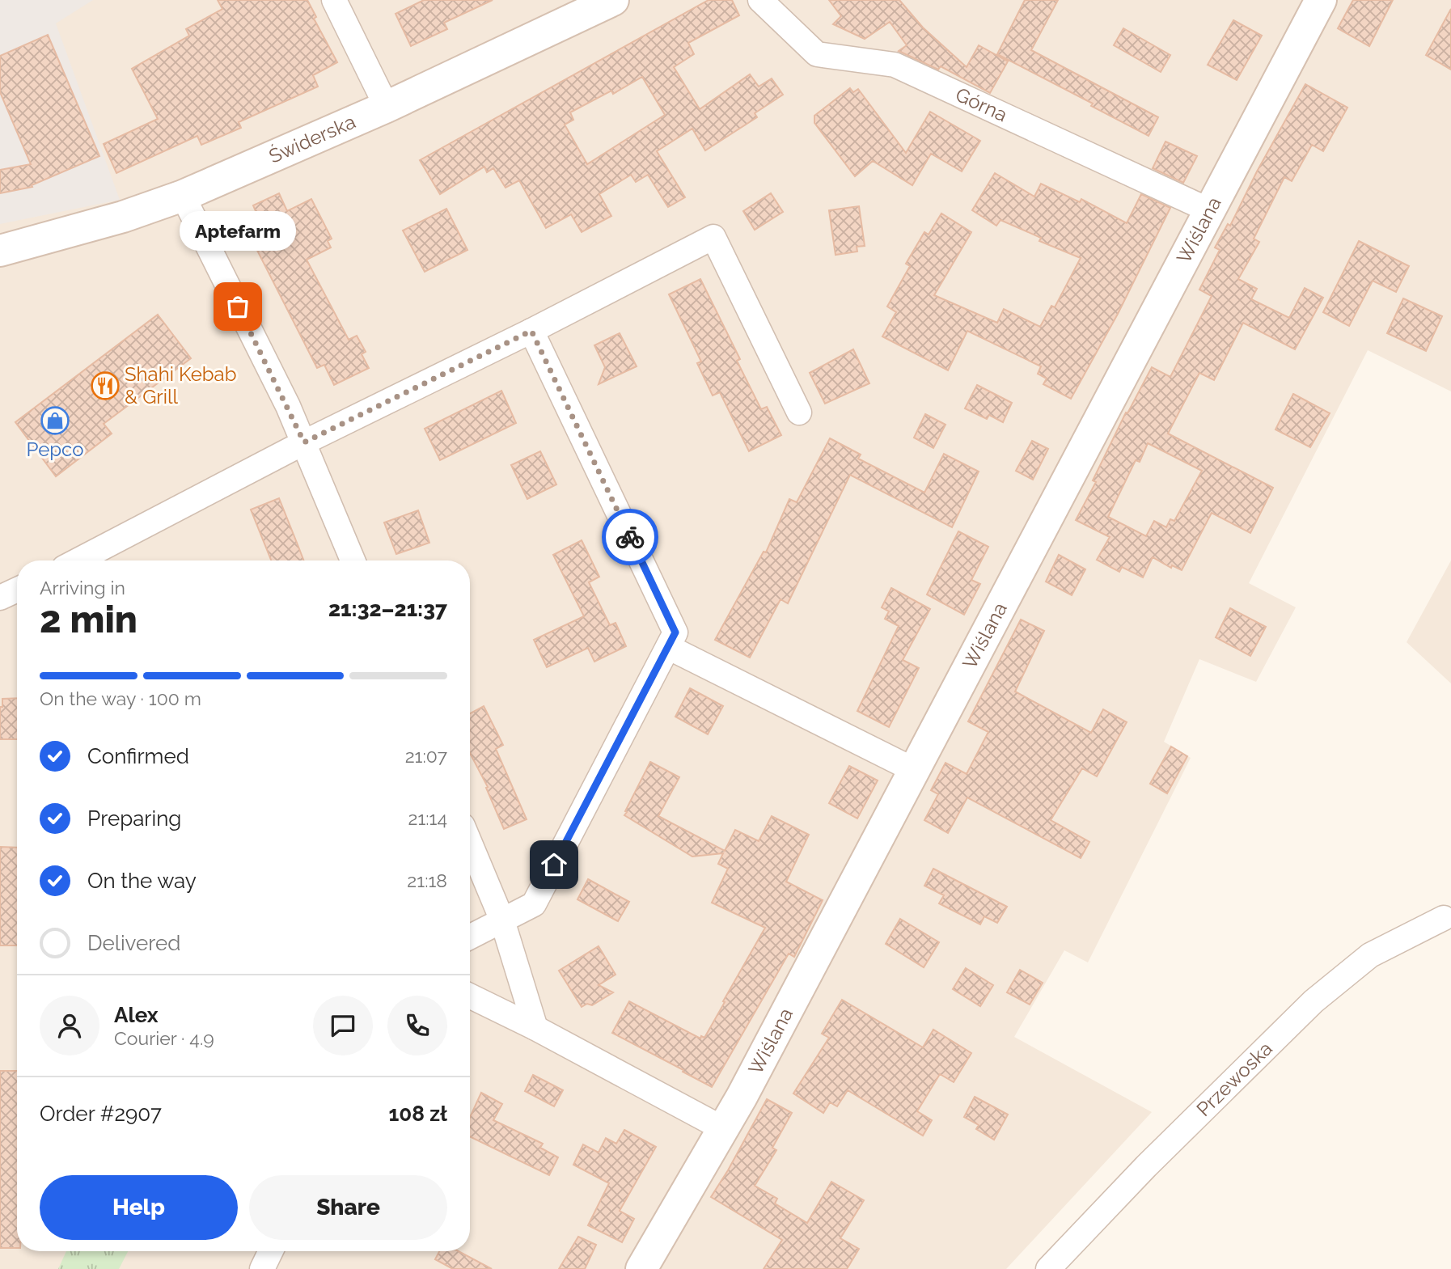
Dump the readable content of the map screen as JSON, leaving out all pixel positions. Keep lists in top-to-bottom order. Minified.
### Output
{"streets":{"street":["Górna","Świderska","Wiślana","Przewoska"]},"crossings":[["Górna","Wiślana"]],"places":{"other":["Aptefarm"],"restaurant":["Shahi Kebab & Grill"],"shop":["Pepco"]},"page":{"bubble":"Aptefarm","heading":["2 min","Arriving in","21:32–21:37"],"panel":["Alex","Courier · 4.9","Order #2907","108 zł"],"bar":"On the way · 100 m","list":[["Confirmed","21:07"],["Preparing","21:14"],["On the way","21:18"],"Delivered"],"buttons":["Help","Share"]}}
